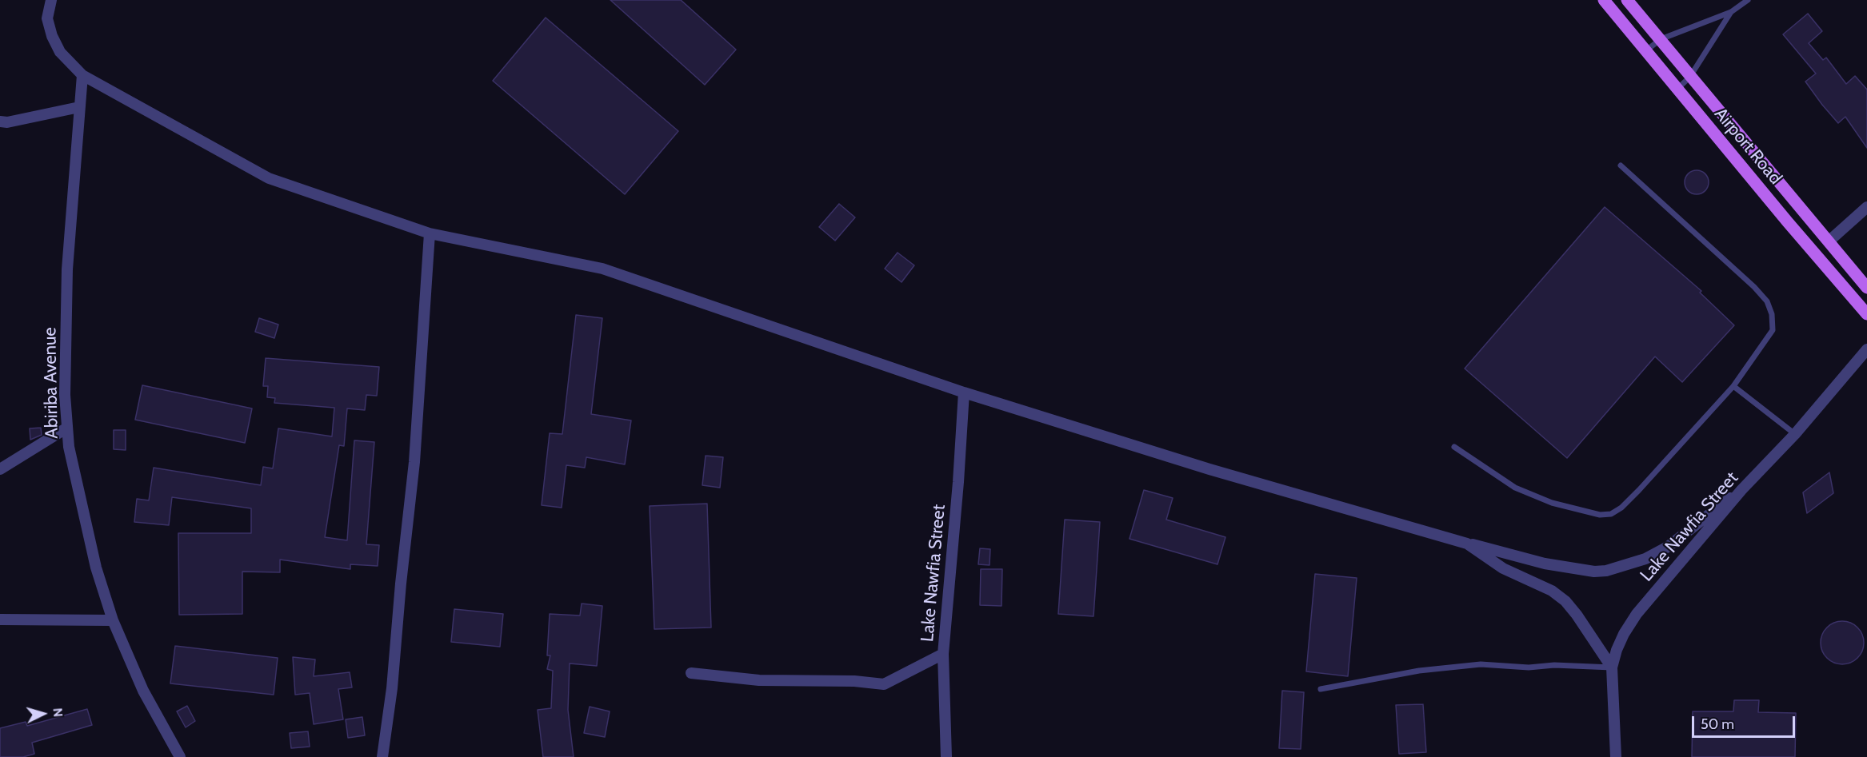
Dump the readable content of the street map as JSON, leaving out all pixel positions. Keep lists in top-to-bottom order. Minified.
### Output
{"streets":{"main road":["Airport Road"],"street":["Abiriba Avenue","Lake Nawfia Street"]},"scale_bar":"50 m","north":"right"}
